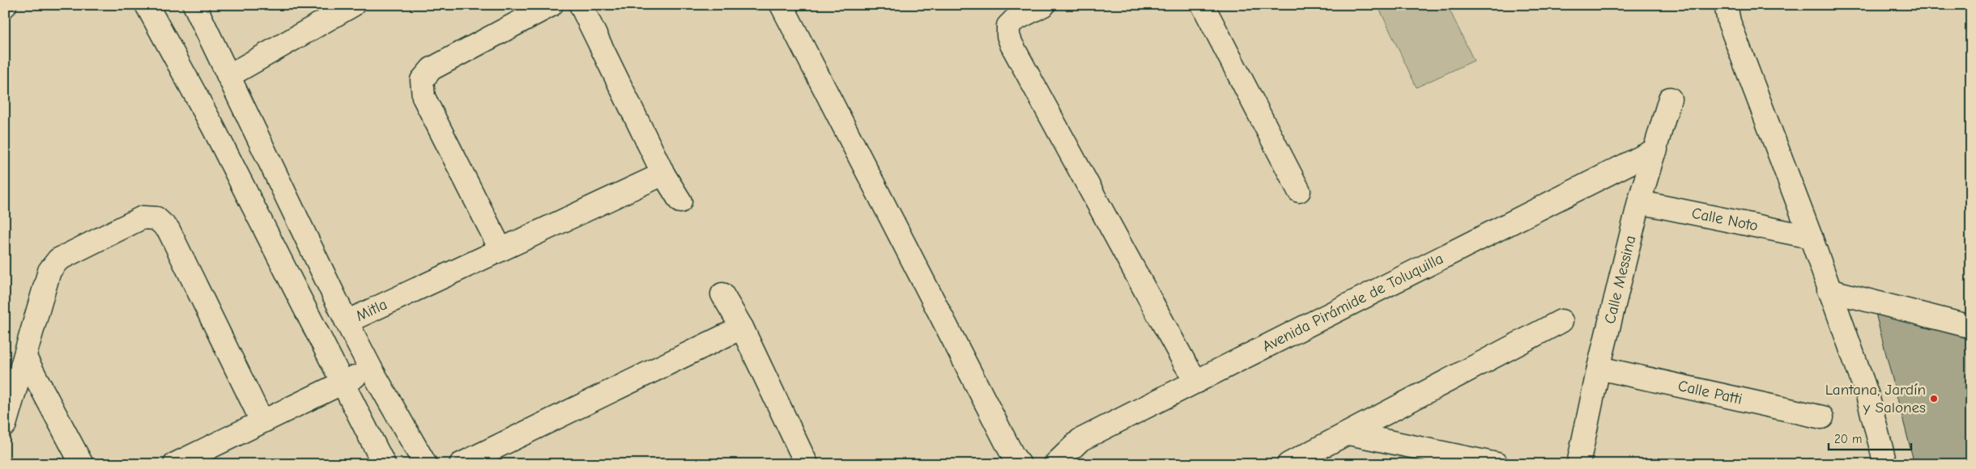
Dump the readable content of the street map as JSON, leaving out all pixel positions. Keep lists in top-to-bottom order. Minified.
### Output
{"streets":{"street":["Calle Noto","Calle Messina","Avenida Pirámide de Toluquilla","Mitla","Calle Patti"]},"crossings":[["Calle Noto","Calle Messina"],["Calle Messina","Avenida Pirámide de Toluquilla"],["Calle Messina","Calle Patti"]],"places":["Lantana, Jardín y Salones"],"scale_bar":"20 m"}
